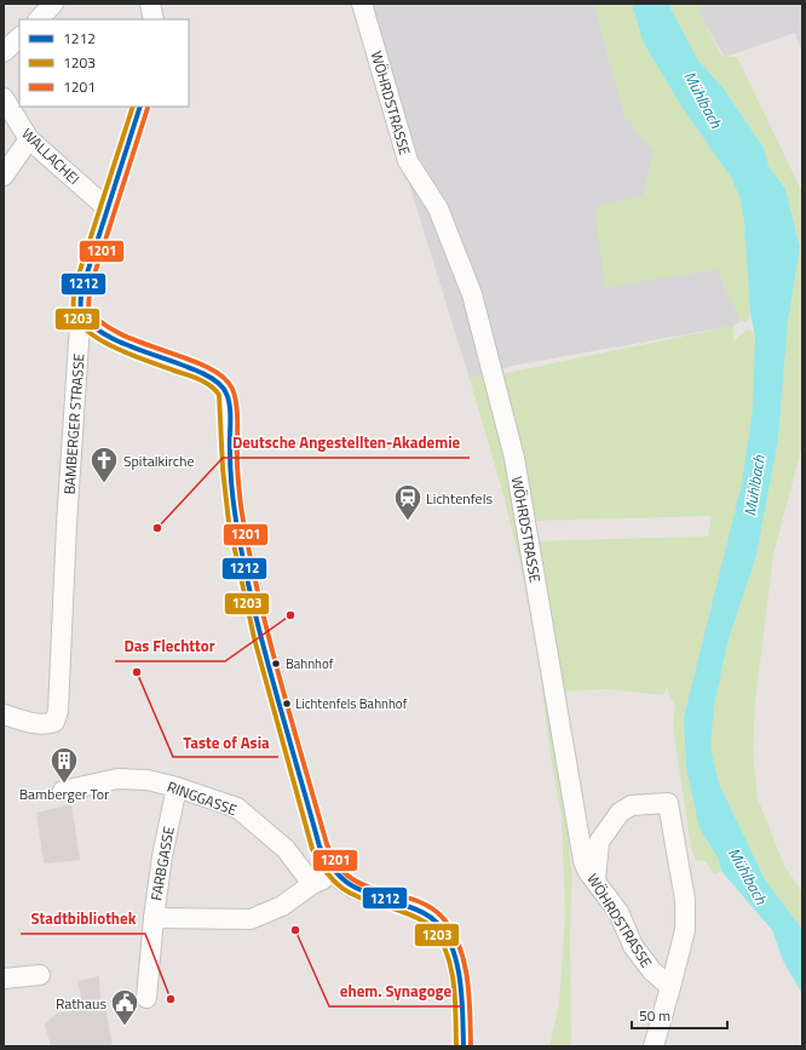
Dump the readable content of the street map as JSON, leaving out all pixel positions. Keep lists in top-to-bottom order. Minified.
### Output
{"streets":{"street":["WÖHRDSTRASSE","WALLACHEI","BAMBERGER STRASSE","RINGGASSE","FARBGASSE"]},"crossings":[["WALLACHEI","BAMBERGER STRASSE"],["RINGGASSE","FARBGASSE"]],"water":["Mühlbach"],"places":{"church":["Spitalkirche"],"station":["Lichtenfels"],"other":["Deutsche Angestellten-Akademie","Das Flechttor","Bahnhof","Taste of Asia","Lichtenfels Bahnhof","ehem. Synagoge","Stadtbibliothek"],"building":["Bamberger Tor"],"public building":["Rathaus"]},"lines":["transit line 1212","transit line 1203","transit line 1201"],"legend":["1212","1203","1201"],"scale_bar":"50 m"}
